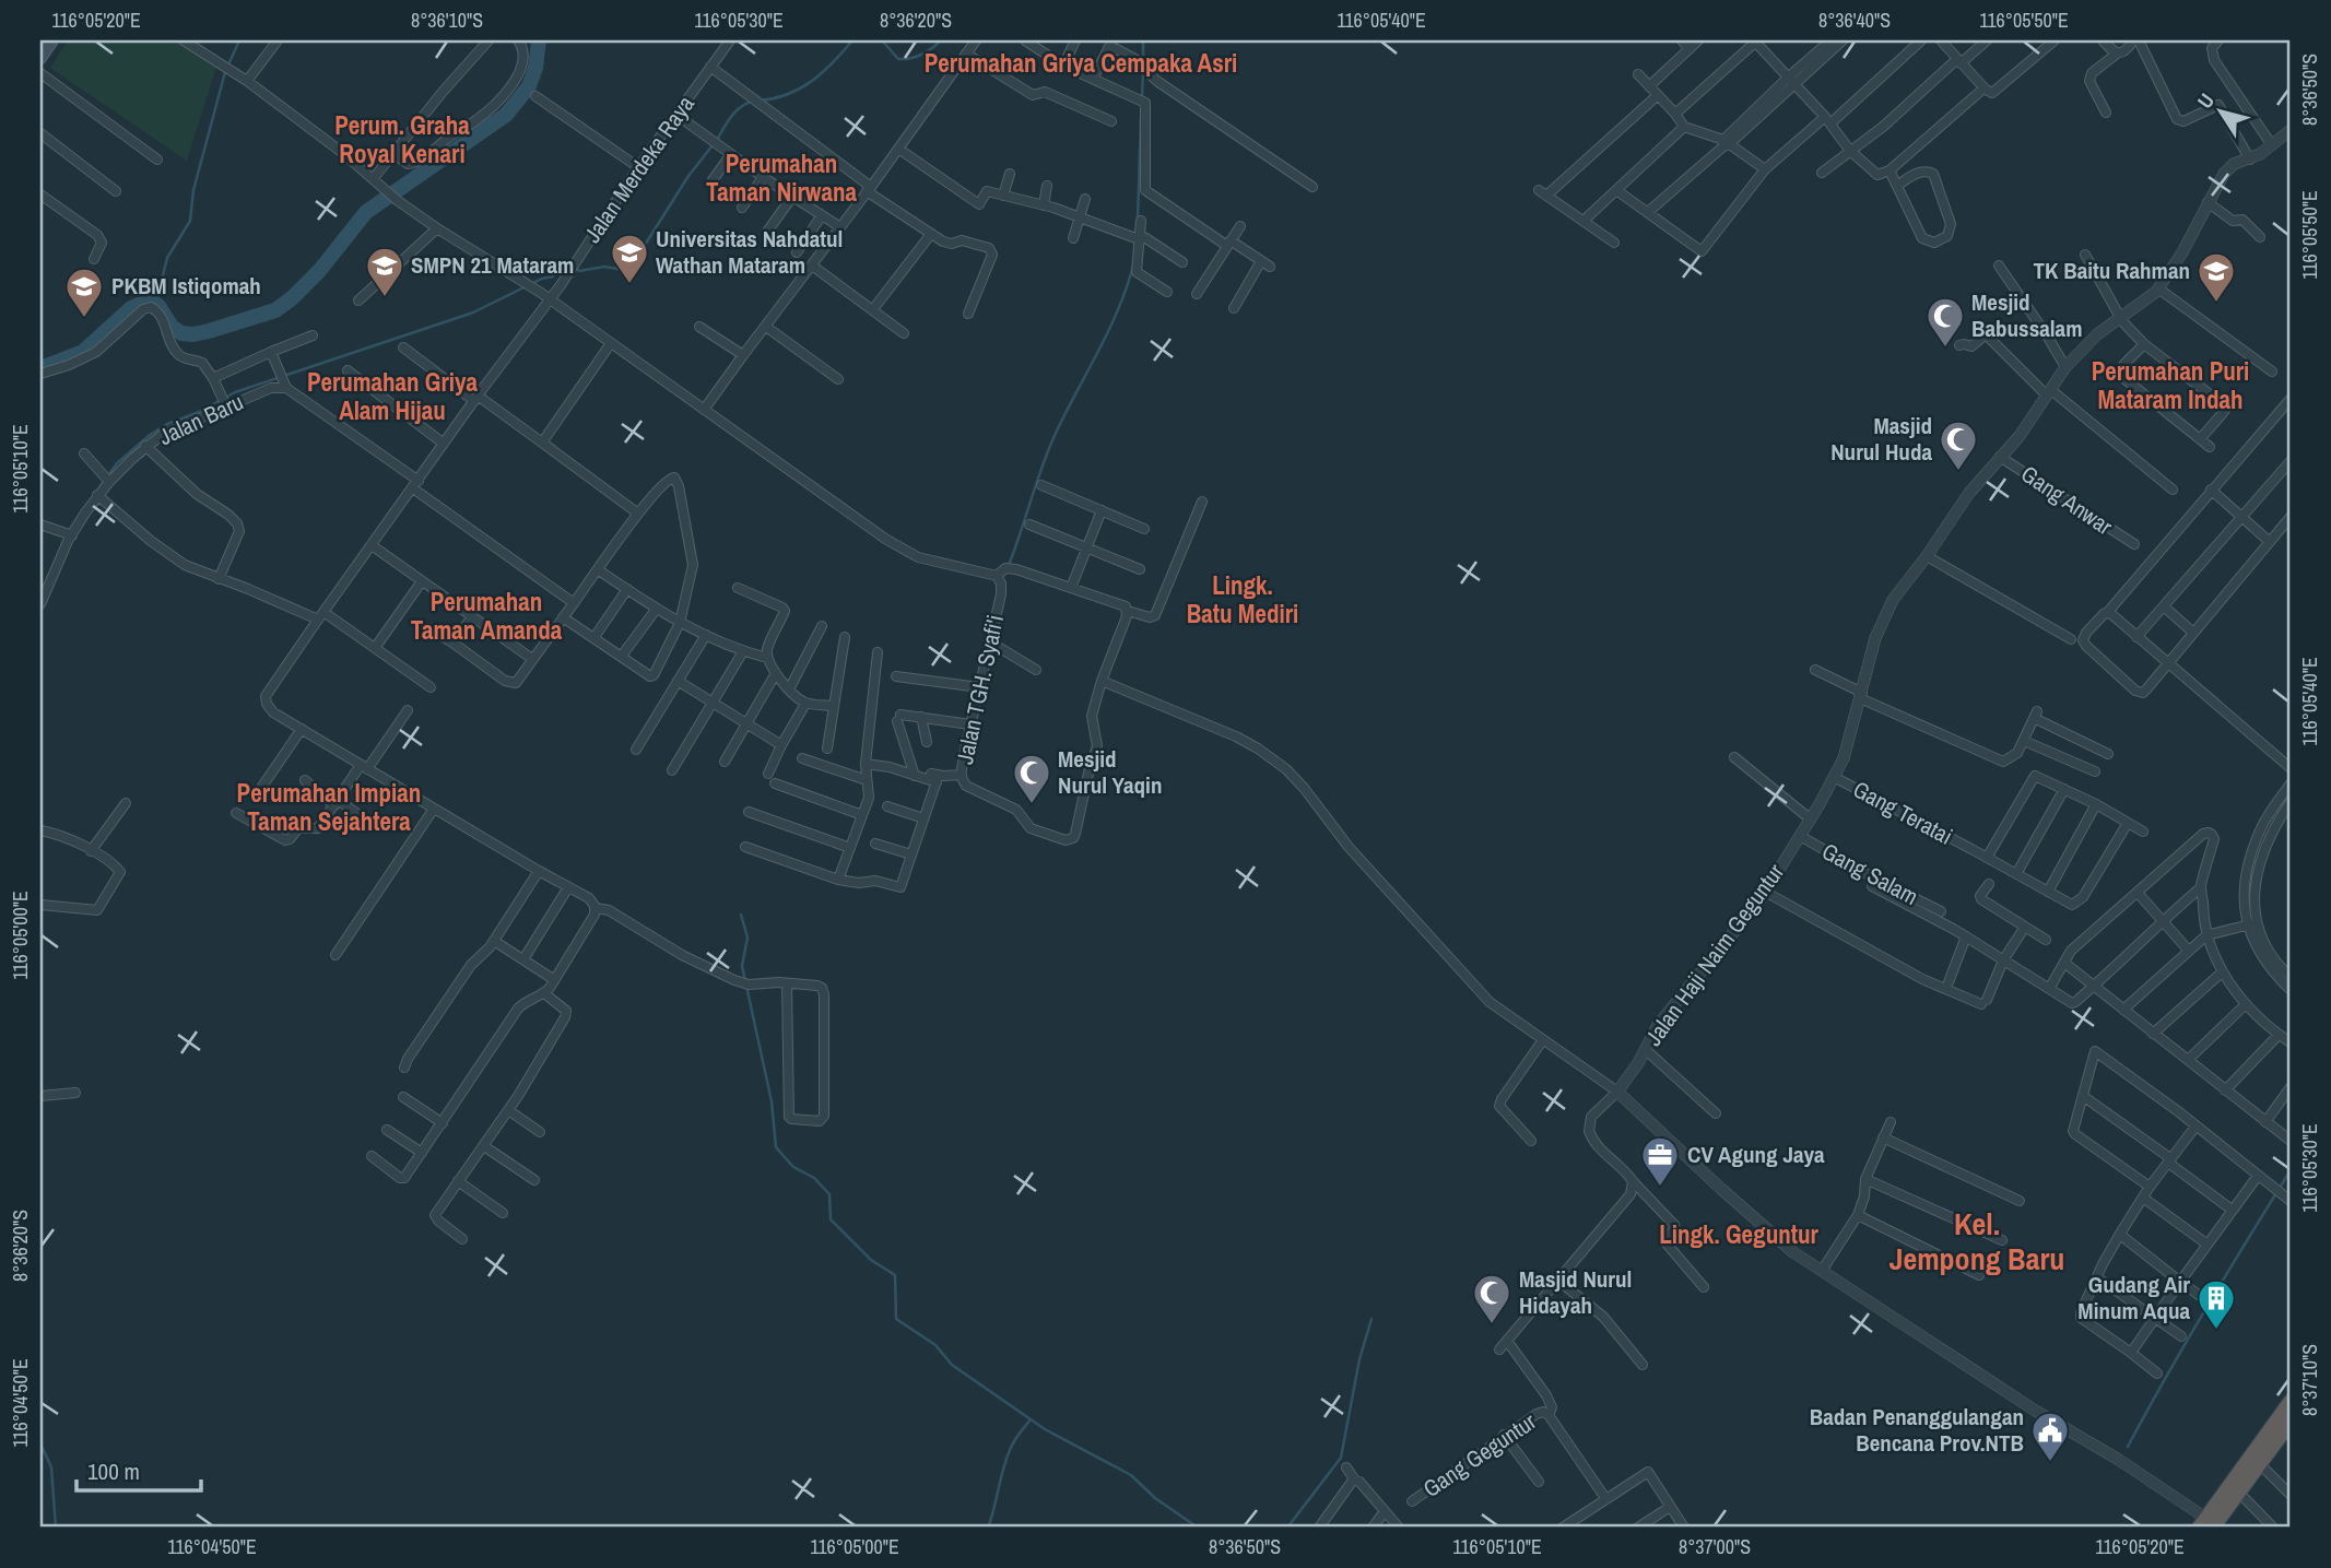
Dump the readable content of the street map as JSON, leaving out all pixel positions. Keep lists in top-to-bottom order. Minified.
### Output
{"streets":{"street":["Jalan Merdeka Raya","Jalan Baru","Gang Anwar","Jalan TGH. Syafi'i","Gang Teratai","Gang Salam","Jalan Haji Naim Geguntur","Gang Geguntur"]},"crossings":[["Gang Anwar","Jalan Haji Naim Geguntur"],["Gang Teratai","Jalan Haji Naim Geguntur"],["Gang Salam","Jalan Haji Naim Geguntur"]],"districts":["Perumahan Griya Cempaka Asri","Perum. Graha Royal Kenari","Perumahan Taman Nirwana","Perumahan Puri Mataram Indah","Perumahan Griya Alam Hijau","Lingk. Batu Mediri","Perumahan Taman Amanda","Perumahan Impian Taman Sejahtera","Kel. Jempong Baru","Lingk. Geguntur"],"places":{"school or university":["Universitas Nahdatul Wathan Mataram","SMPN 21 Mataram","TK Baitu Rahman","PKBM Istiqomah"],"mosque":["Mesjid Babussalam","Masjid Nurul Huda","Mesjid Nurul Yaqin","Masjid Nurul Hidayah"],"office":["CV Agung Jaya"],"building":["Gudang Air Minum Aqua"],"public building":["Badan Penanggulangan Bencana Prov.NTB"]},"scale_bar":"100 m","north":"top left","coordinates":["116°05'20\"E","8°36'10\"S","116°05'30\"E","8°36'20\"S","116°05'40\"E","8°36'40\"S","116°05'50\"E","8°36'50\"S","116°05'10\"E","116°05'00\"E","8°37'10\"S","116°04'50\"E","8°37'00\"S"]}
